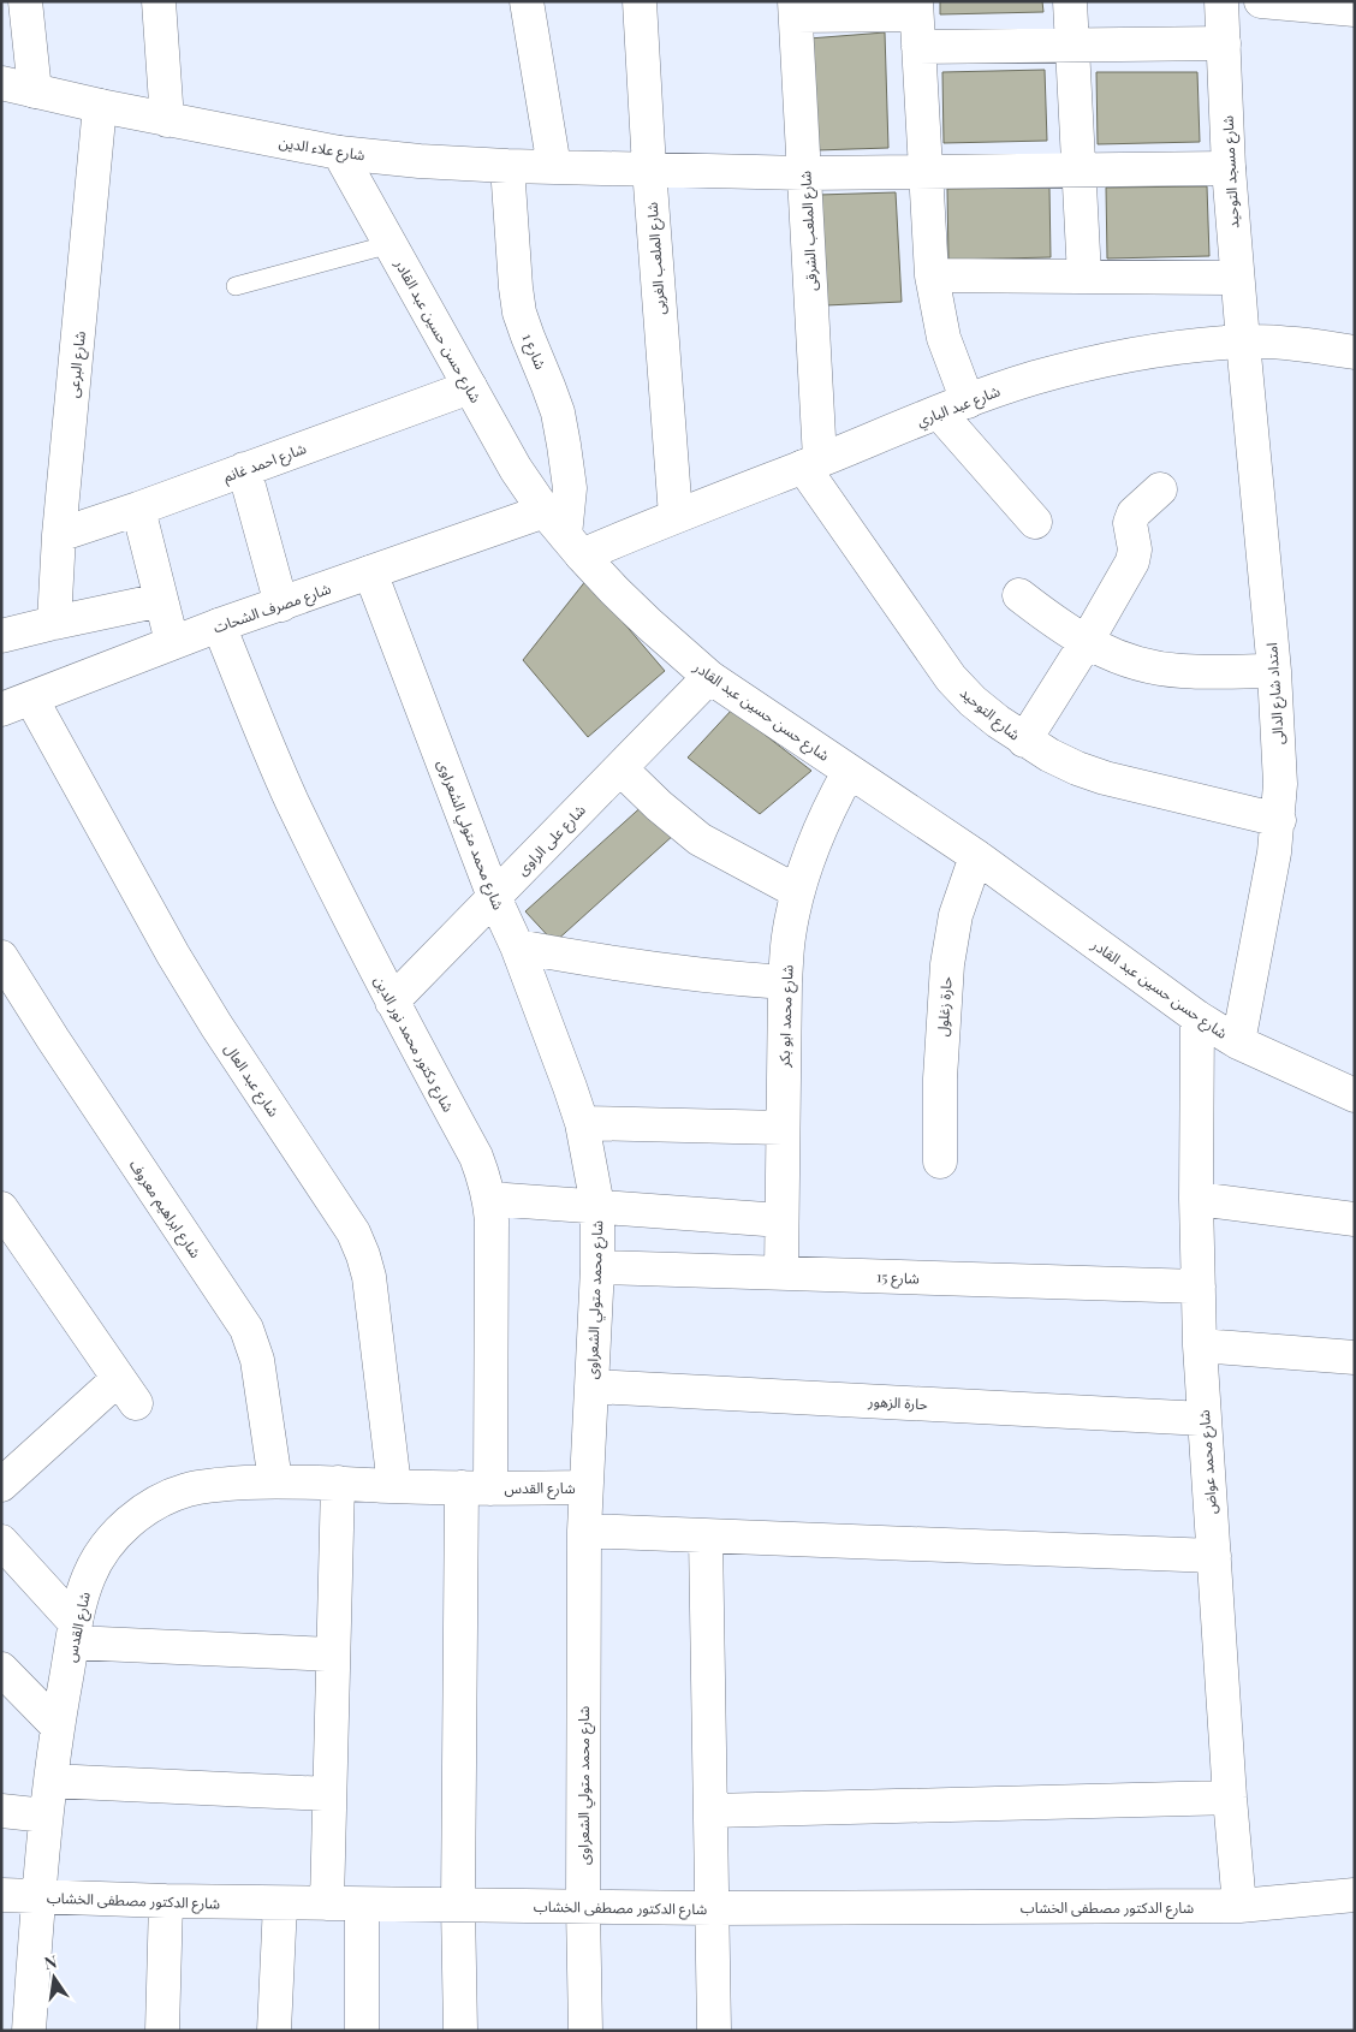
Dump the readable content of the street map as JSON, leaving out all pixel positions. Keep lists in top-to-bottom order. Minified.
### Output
{"streets":{"street":["شارع علاء الدين","شارع مسجد التوحيد","شارع الملعب الشرقى","شارع الملعب الغربى","شارع حسن حسين عبد القادر","شارع 1","شارع البرعى","شارع عبد الباري","شارع احمد غانم","شارع مصرف الشحات","امتداد شارع الدالى","شارع التوحيد","شارع محمد متولي الشعراوى","شارع على الراوى","حارة زغلول","شارع محمد ابو بكر","شارع دكتور محمد نور الدين","شارع عبد العال","شارع ابراهيم معروف","شارع 15","حارة الزهور","شارع محمد عواض","شارع القدس","شارع الدكتور مصطفى الخشاب"]},"crossings":[["شارع علاء الدين","شارع مسجد التوحيد"],["شارع علاء الدين","شارع الملعب الشرقى"],["شارع علاء الدين","شارع الملعب الغربى"],["شارع علاء الدين","شارع حسن حسين عبد القادر"],["شارع علاء الدين","شارع 1"],["شارع علاء الدين","شارع البرعى"],["شارع مسجد التوحيد","شارع عبد الباري"],["شارع مسجد التوحيد","امتداد شارع الدالى"],["شارع الملعب الشرقى","شارع عبد الباري"],["شارع الملعب الشرقى","شارع التوحيد"],["شارع الملعب الغربى","شارع عبد الباري"],["شارع حسن حسين عبد القادر","شارع 1"],["شارع حسن حسين عبد القادر","شارع عبد الباري"],["شارع حسن حسين عبد القادر","شارع احمد غانم"],["شارع حسن حسين عبد القادر","شارع مصرف الشحات"],["شارع حسن حسين عبد القادر","امتداد شارع الدالى"],["شارع حسن حسين عبد القادر","شارع على الراوى"],["شارع حسن حسين عبد القادر","حارة زغلول"],["شارع حسن حسين عبد القادر","شارع محمد ابو بكر"],["شارع حسن حسين عبد القادر","شارع محمد عواض"],["شارع 1","شارع عبد الباري"],["شارع 1","شارع مصرف الشحات"],["شارع البرعى","شارع احمد غانم"],["شارع عبد الباري","شارع مصرف الشحات"],["شارع عبد الباري","امتداد شارع الدالى"],["شارع عبد الباري","شارع التوحيد"],["شارع مصرف الشحات","شارع محمد متولي الشعراوى"],["شارع مصرف الشحات","شارع دكتور محمد نور الدين"],["شارع مصرف الشحات","شارع عبد العال"],["امتداد شارع الدالى","شارع التوحيد"],["شارع محمد متولي الشعراوى","شارع على الراوى"],["شارع محمد متولي الشعراوى","شارع 15"],["شارع محمد متولي الشعراوى","حارة الزهور"],["شارع محمد متولي الشعراوى","شارع القدس"],["شارع محمد متولي الشعراوى","شارع الدكتور مصطفى الخشاب"],["شارع على الراوى","شارع دكتور محمد نور الدين"],["شارع محمد ابو بكر","شارع 15"],["شارع دكتور محمد نور الدين","شارع القدس"],["شارع دكتور محمد نور الدين","شارع الدكتور مصطفى الخشاب"],["شارع عبد العال","شارع القدس"],["شارع ابراهيم معروف","شارع القدس"],["شارع 15","شارع محمد عواض"],["حارة الزهور","شارع محمد عواض"],["شارع محمد عواض","شارع الدكتور مصطفى الخشاب"],["شارع القدس","شارع الدكتور مصطفى الخشاب"]],"north":"top"}
